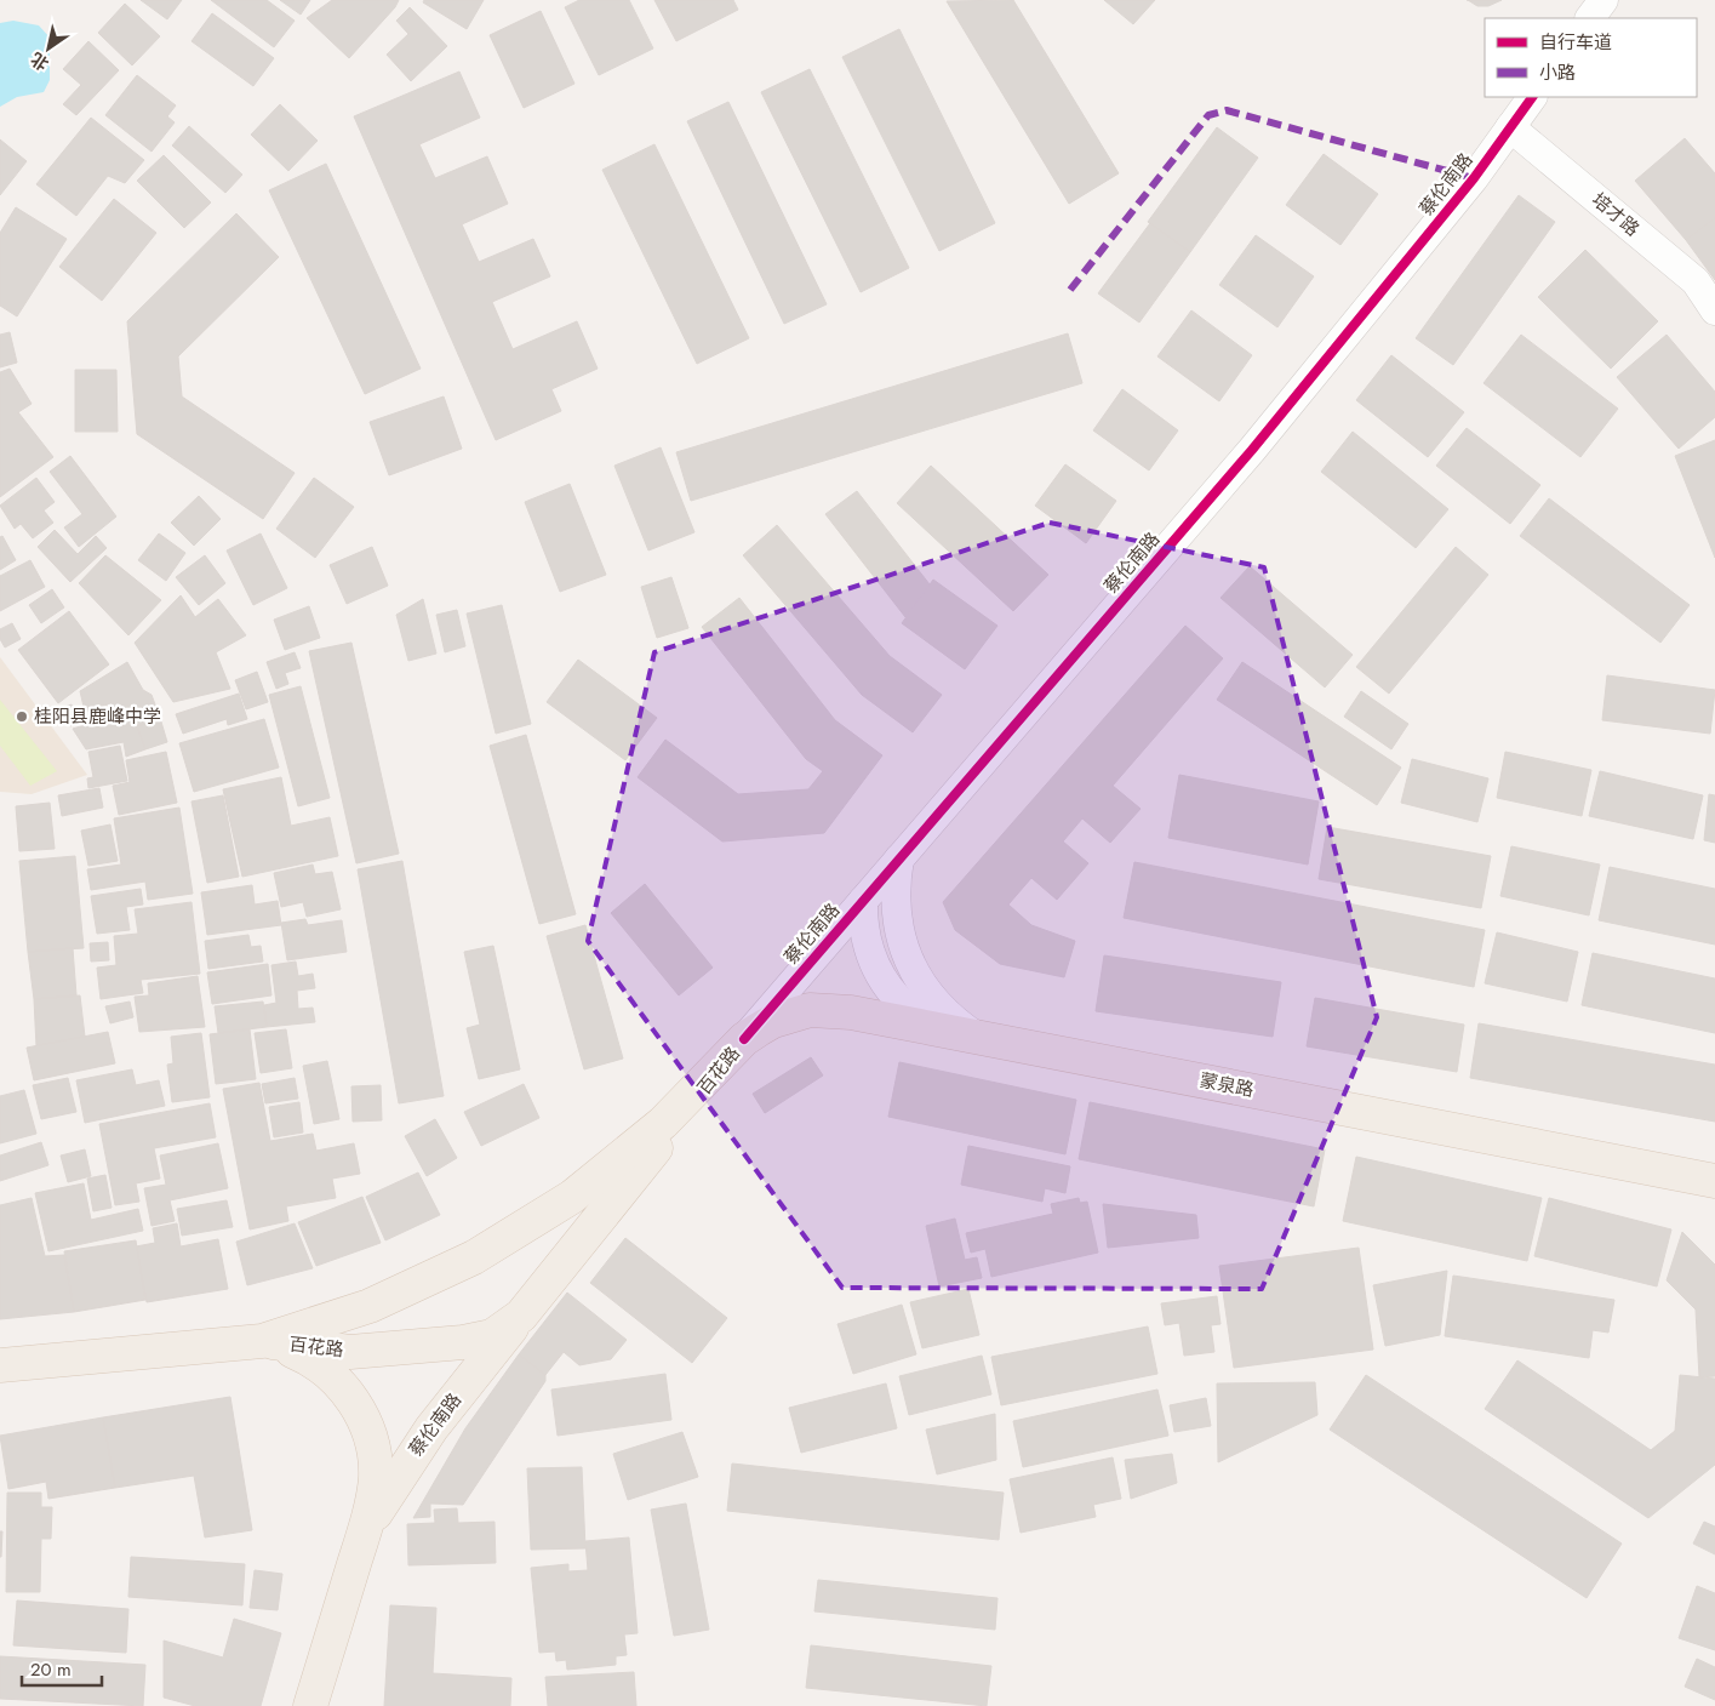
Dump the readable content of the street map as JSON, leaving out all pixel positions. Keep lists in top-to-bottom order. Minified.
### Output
{"streets":{"main road":["蔡伦南路","百花路","蒙泉路"],"street":["培才路"]},"crossings":[["蔡伦南路","培才路"],["蔡伦南路","百花路"],["蔡伦南路","蒙泉路"],["百花路","蒙泉路"]],"places":["桂阳县鹿峰中学"],"legend":["自行车道","小路"],"scale_bar":"20 m","north":"bottom left"}
